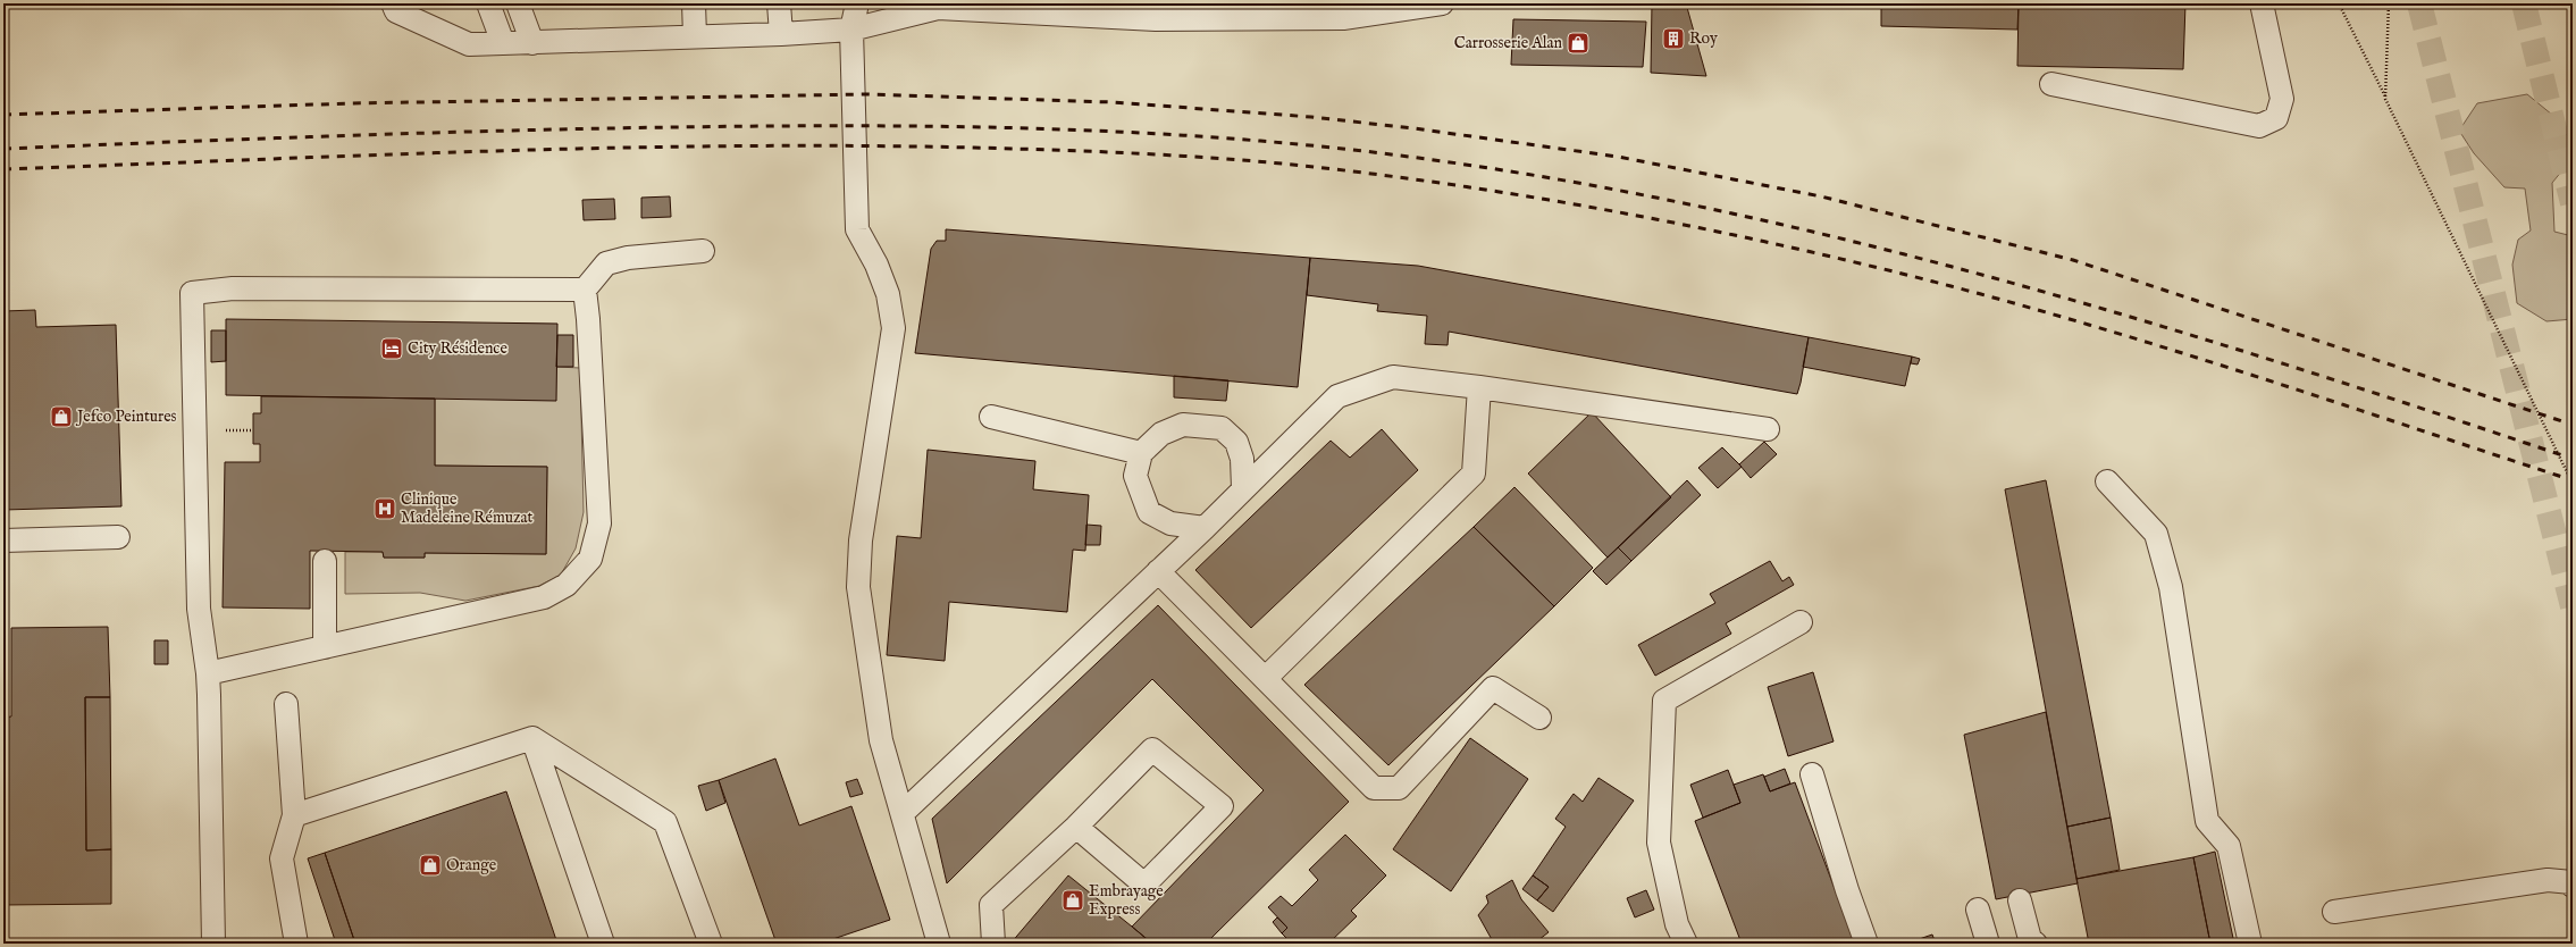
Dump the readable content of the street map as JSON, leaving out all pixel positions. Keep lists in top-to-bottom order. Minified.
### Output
{"places":{"building":["Roy"],"shop":["Carrosserie Alan","Jefco Peintures","Orange","Embrayage Express"],"hotel":["City Résidence"],"hospital":["Clinique Madeleine Rémuzat"]}}
